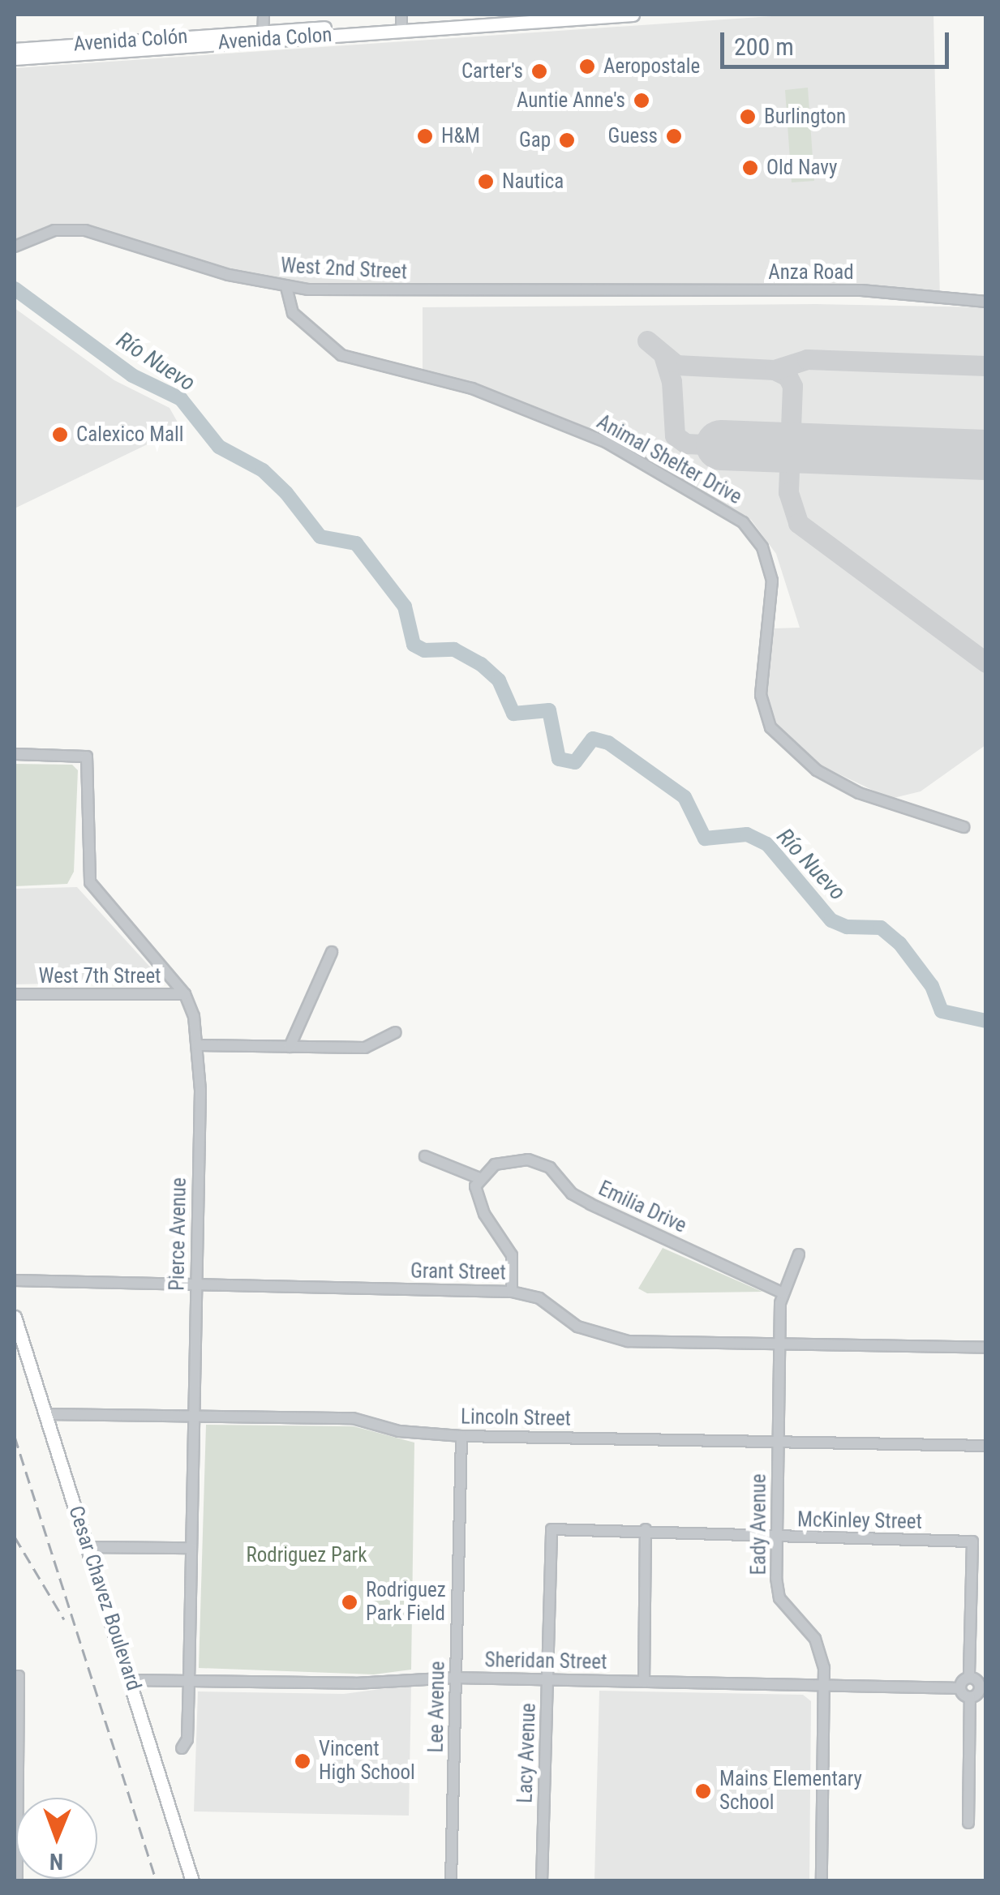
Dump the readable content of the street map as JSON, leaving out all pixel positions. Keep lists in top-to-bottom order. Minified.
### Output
{"streets":{"main road":["Avenida Colon","Avenida Colón","Cesar Chavez Boulevard"],"street":["West 2nd Street","Anza Road","Animal Shelter Drive","West 7th Street","Emilia Drive","Pierce Avenue","Grant Street","Lincoln Street","McKinley Street","Eady Avenue","Sheridan Street","Lee Avenue","Lacy Avenue"]},"crossings":[["Avenida Colon","Avenida Colón"],["West 2nd Street","Anza Road"],["West 2nd Street","Animal Shelter Drive"],["West 7th Street","Pierce Avenue"],["Emilia Drive","Eady Avenue"],["Pierce Avenue","Grant Street"],["Pierce Avenue","Lincoln Street"],["Pierce Avenue","Sheridan Street"],["Grant Street","Eady Avenue"],["Lincoln Street","Eady Avenue"],["Lincoln Street","Cesar Chavez Boulevard"],["Lincoln Street","Lee Avenue"],["McKinley Street","Eady Avenue"],["McKinley Street","Lacy Avenue"],["Eady Avenue","Sheridan Street"],["Cesar Chavez Boulevard","Sheridan Street"],["Sheridan Street","Lee Avenue"],["Sheridan Street","Lacy Avenue"]],"water":["Río Nuevo"],"parks":["Rodriguez Park"],"places":["Aeropostale","Carter's","Auntie Anne's","Burlington","H&M","Guess","Gap","Old Navy","Nautica","Calexico Mall","Rodriguez Park Field","Vincent High School","Mains Elementary School"],"scale_bar":"200 m","north":"bottom"}
